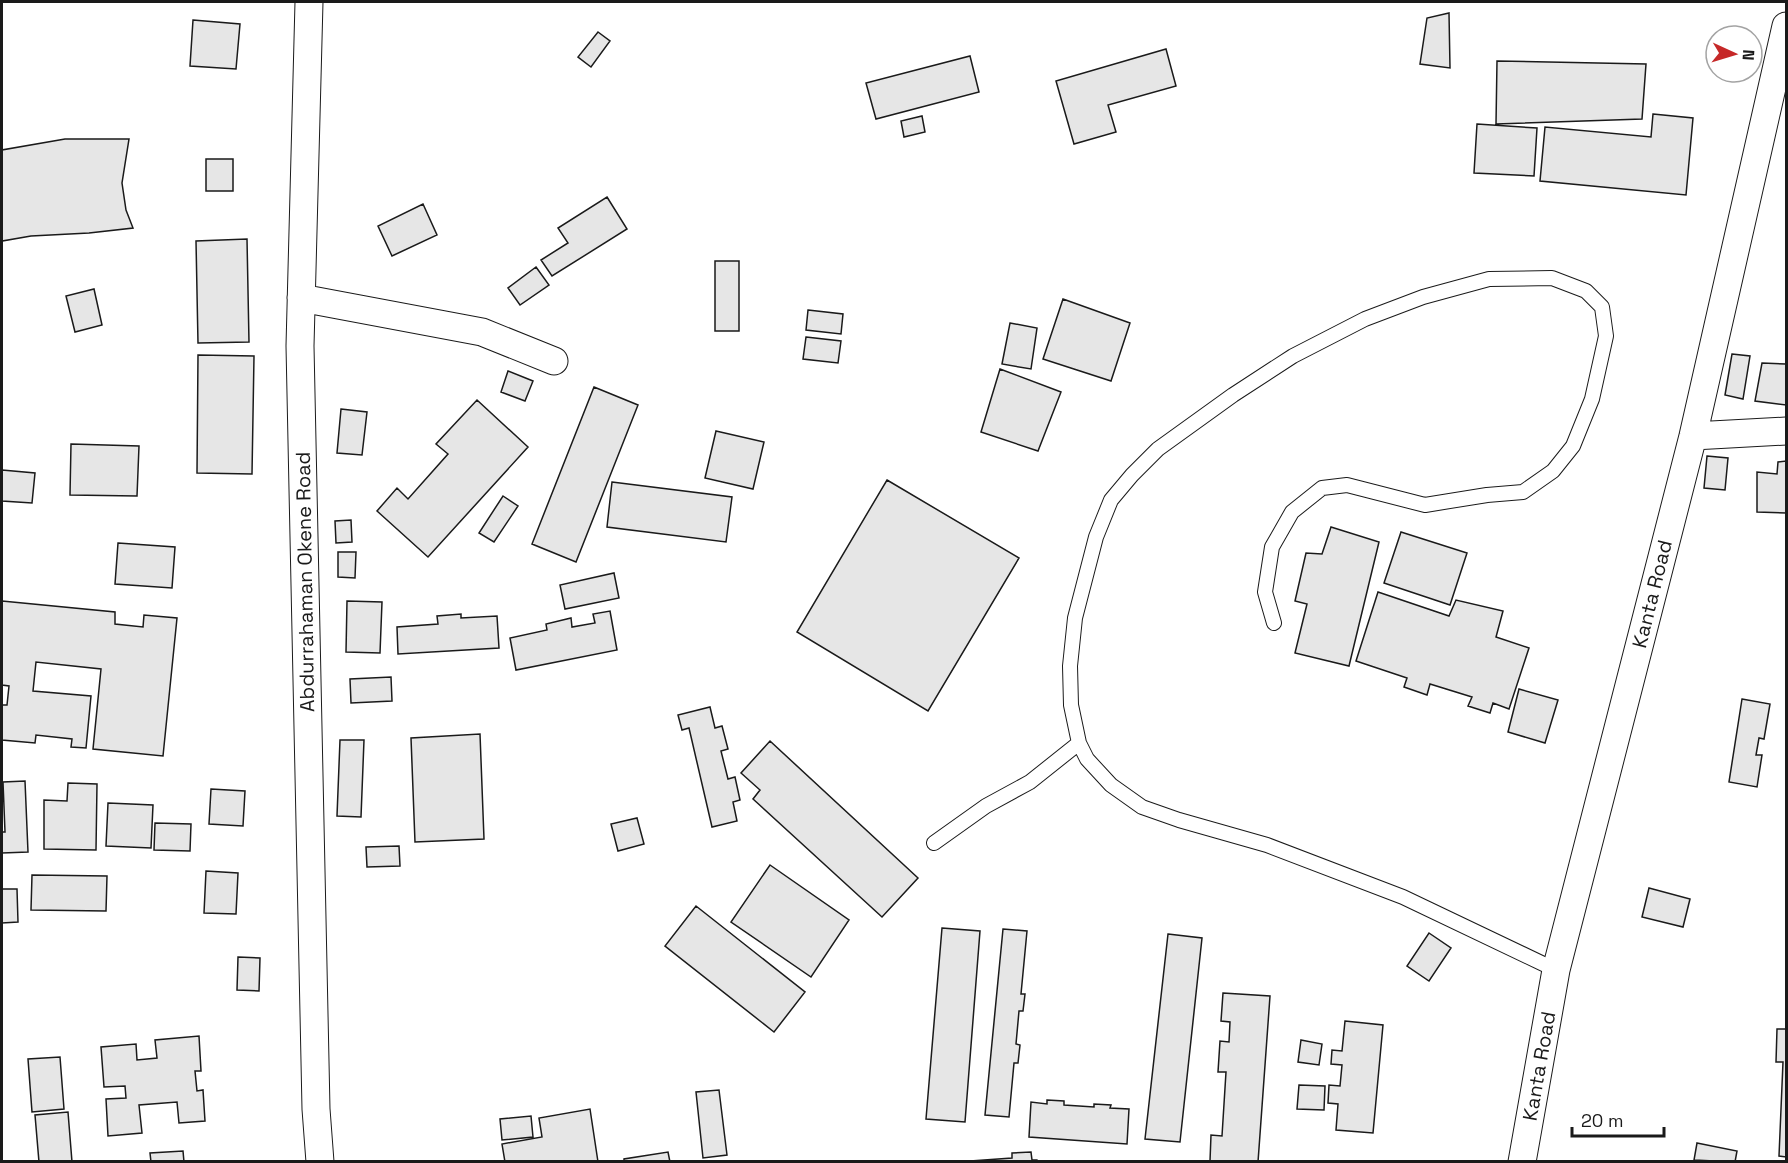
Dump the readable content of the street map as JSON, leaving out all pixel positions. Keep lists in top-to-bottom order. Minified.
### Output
{"streets":{"street":["Abdurrahaman Okene Road","Kanta Road"]},"scale_bar":"20 m","north":"right"}
